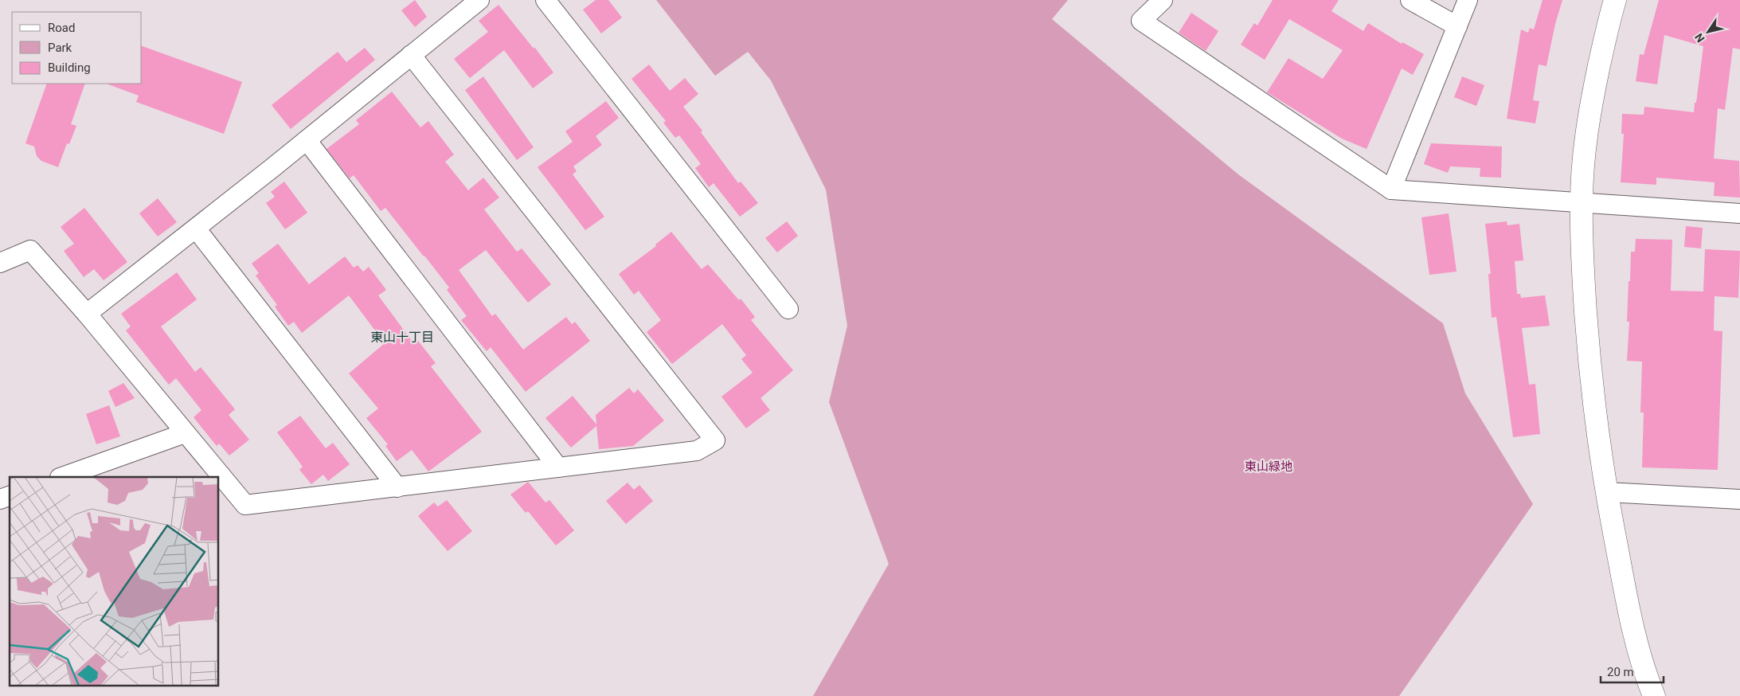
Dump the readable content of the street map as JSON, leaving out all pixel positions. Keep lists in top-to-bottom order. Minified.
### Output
{"districts":["東山十丁目"],"parks":["東山緑地"],"legend":["Road","Park","Building"],"scale_bar":"20 m","north":"bottom left"}
